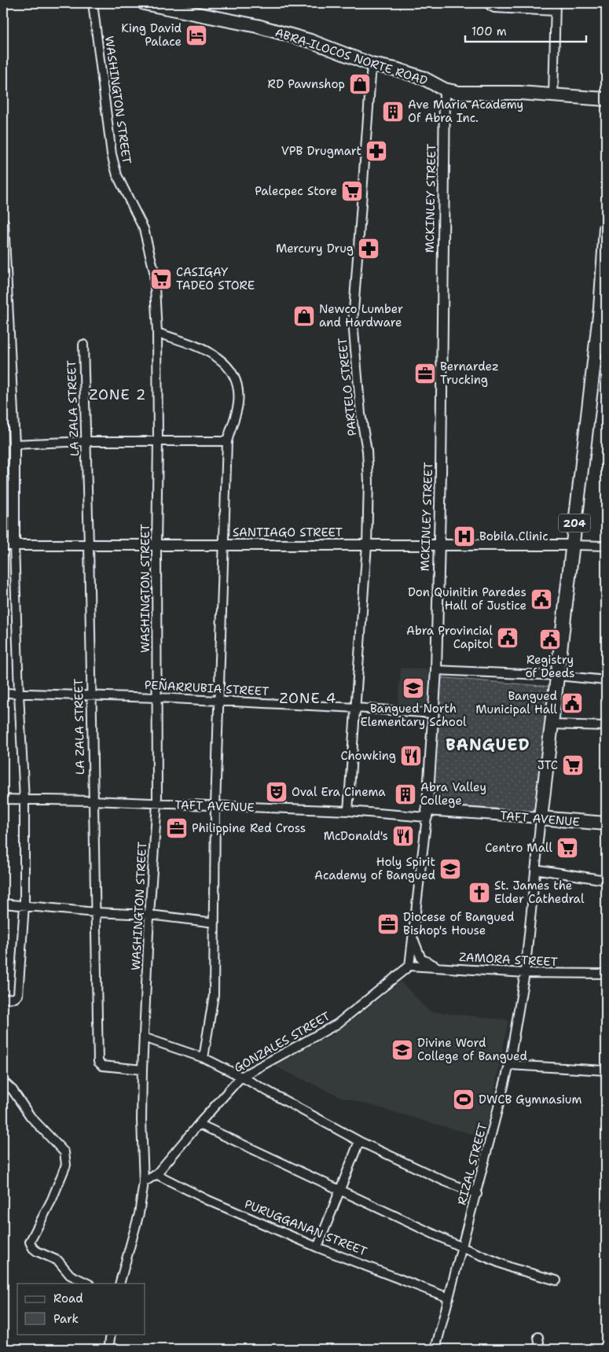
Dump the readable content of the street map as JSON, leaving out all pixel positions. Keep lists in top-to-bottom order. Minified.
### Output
{"streets":{"main road":["ABRA-ILOCOS NORTE ROAD","204","TAFT AVENUE"],"street":["WASHINGTON STREET","MCKINLEY STREET","PARTELO STREET","LA ZALA STREET","SANTIAGO STREET","PEÑARRUBIA STREET","ZAMORA STREET","GONZALES STREET","RIZAL STREET","PURUGGANAN STREET"]},"crossings":[["ABRA-ILOCOS NORTE ROAD","MCKINLEY STREET"],["ABRA-ILOCOS NORTE ROAD","PARTELO STREET"],["WASHINGTON STREET","LA ZALA STREET"],["WASHINGTON STREET","SANTIAGO STREET"],["WASHINGTON STREET","PEÑARRUBIA STREET"],["WASHINGTON STREET","TAFT AVENUE"],["WASHINGTON STREET","GONZALES STREET"],["MCKINLEY STREET","SANTIAGO STREET"],["MCKINLEY STREET","PEÑARRUBIA STREET"],["MCKINLEY STREET","TAFT AVENUE"],["MCKINLEY STREET","ZAMORA STREET"],["MCKINLEY STREET","GONZALES STREET"],["PARTELO STREET","SANTIAGO STREET"],["PARTELO STREET","PEÑARRUBIA STREET"],["PARTELO STREET","TAFT AVENUE"],["LA ZALA STREET","SANTIAGO STREET"],["LA ZALA STREET","PEÑARRUBIA STREET"],["LA ZALA STREET","TAFT AVENUE"],["204","SANTIAGO STREET"],["204","TAFT AVENUE"],["204","RIZAL STREET"],["TAFT AVENUE","RIZAL STREET"],["ZAMORA STREET","GONZALES STREET"],["ZAMORA STREET","RIZAL STREET"],["GONZALES STREET","PURUGGANAN STREET"],["RIZAL STREET","PURUGGANAN STREET"]],"districts":["ZONE 2","ZONE 4","BANGUED"],"places":{"hotel":["King David Palace"],"shop":["RD Pawnshop","Newco Lumber and Hardware"],"building":["Ave Maria Academy Of Abra Inc.","Abra Valley College"],"pharmacy":["VPB Drugmart","Mercury Drug"],"supermarket":["Palecpec Store","CASIGAY TADEO STORE","JTC","Centro Mall"],"office":["Bernardez Trucking","Philippine Red Cross","Diocese of Bangued Bishop's House"],"hospital":["Bobila Clinic"],"public building":["Don Quinitin Paredes Hall of Justice","Abra Provincial Capitol","Registry of Deeds","Bangued Municipal Hall"],"school or university":["Bangued North Elementary School","Holy Spirit Academy of Bangued","Divine Word College of Bangued"],"restaurant":["Chowking","McDonald's"],"theatre":["Oval Era Cinema"],"church":["St. James the Elder Cathedral"],"sports":["DWCB Gymnasium"]},"legend":["Road","Park"],"scale_bar":"100 m"}
